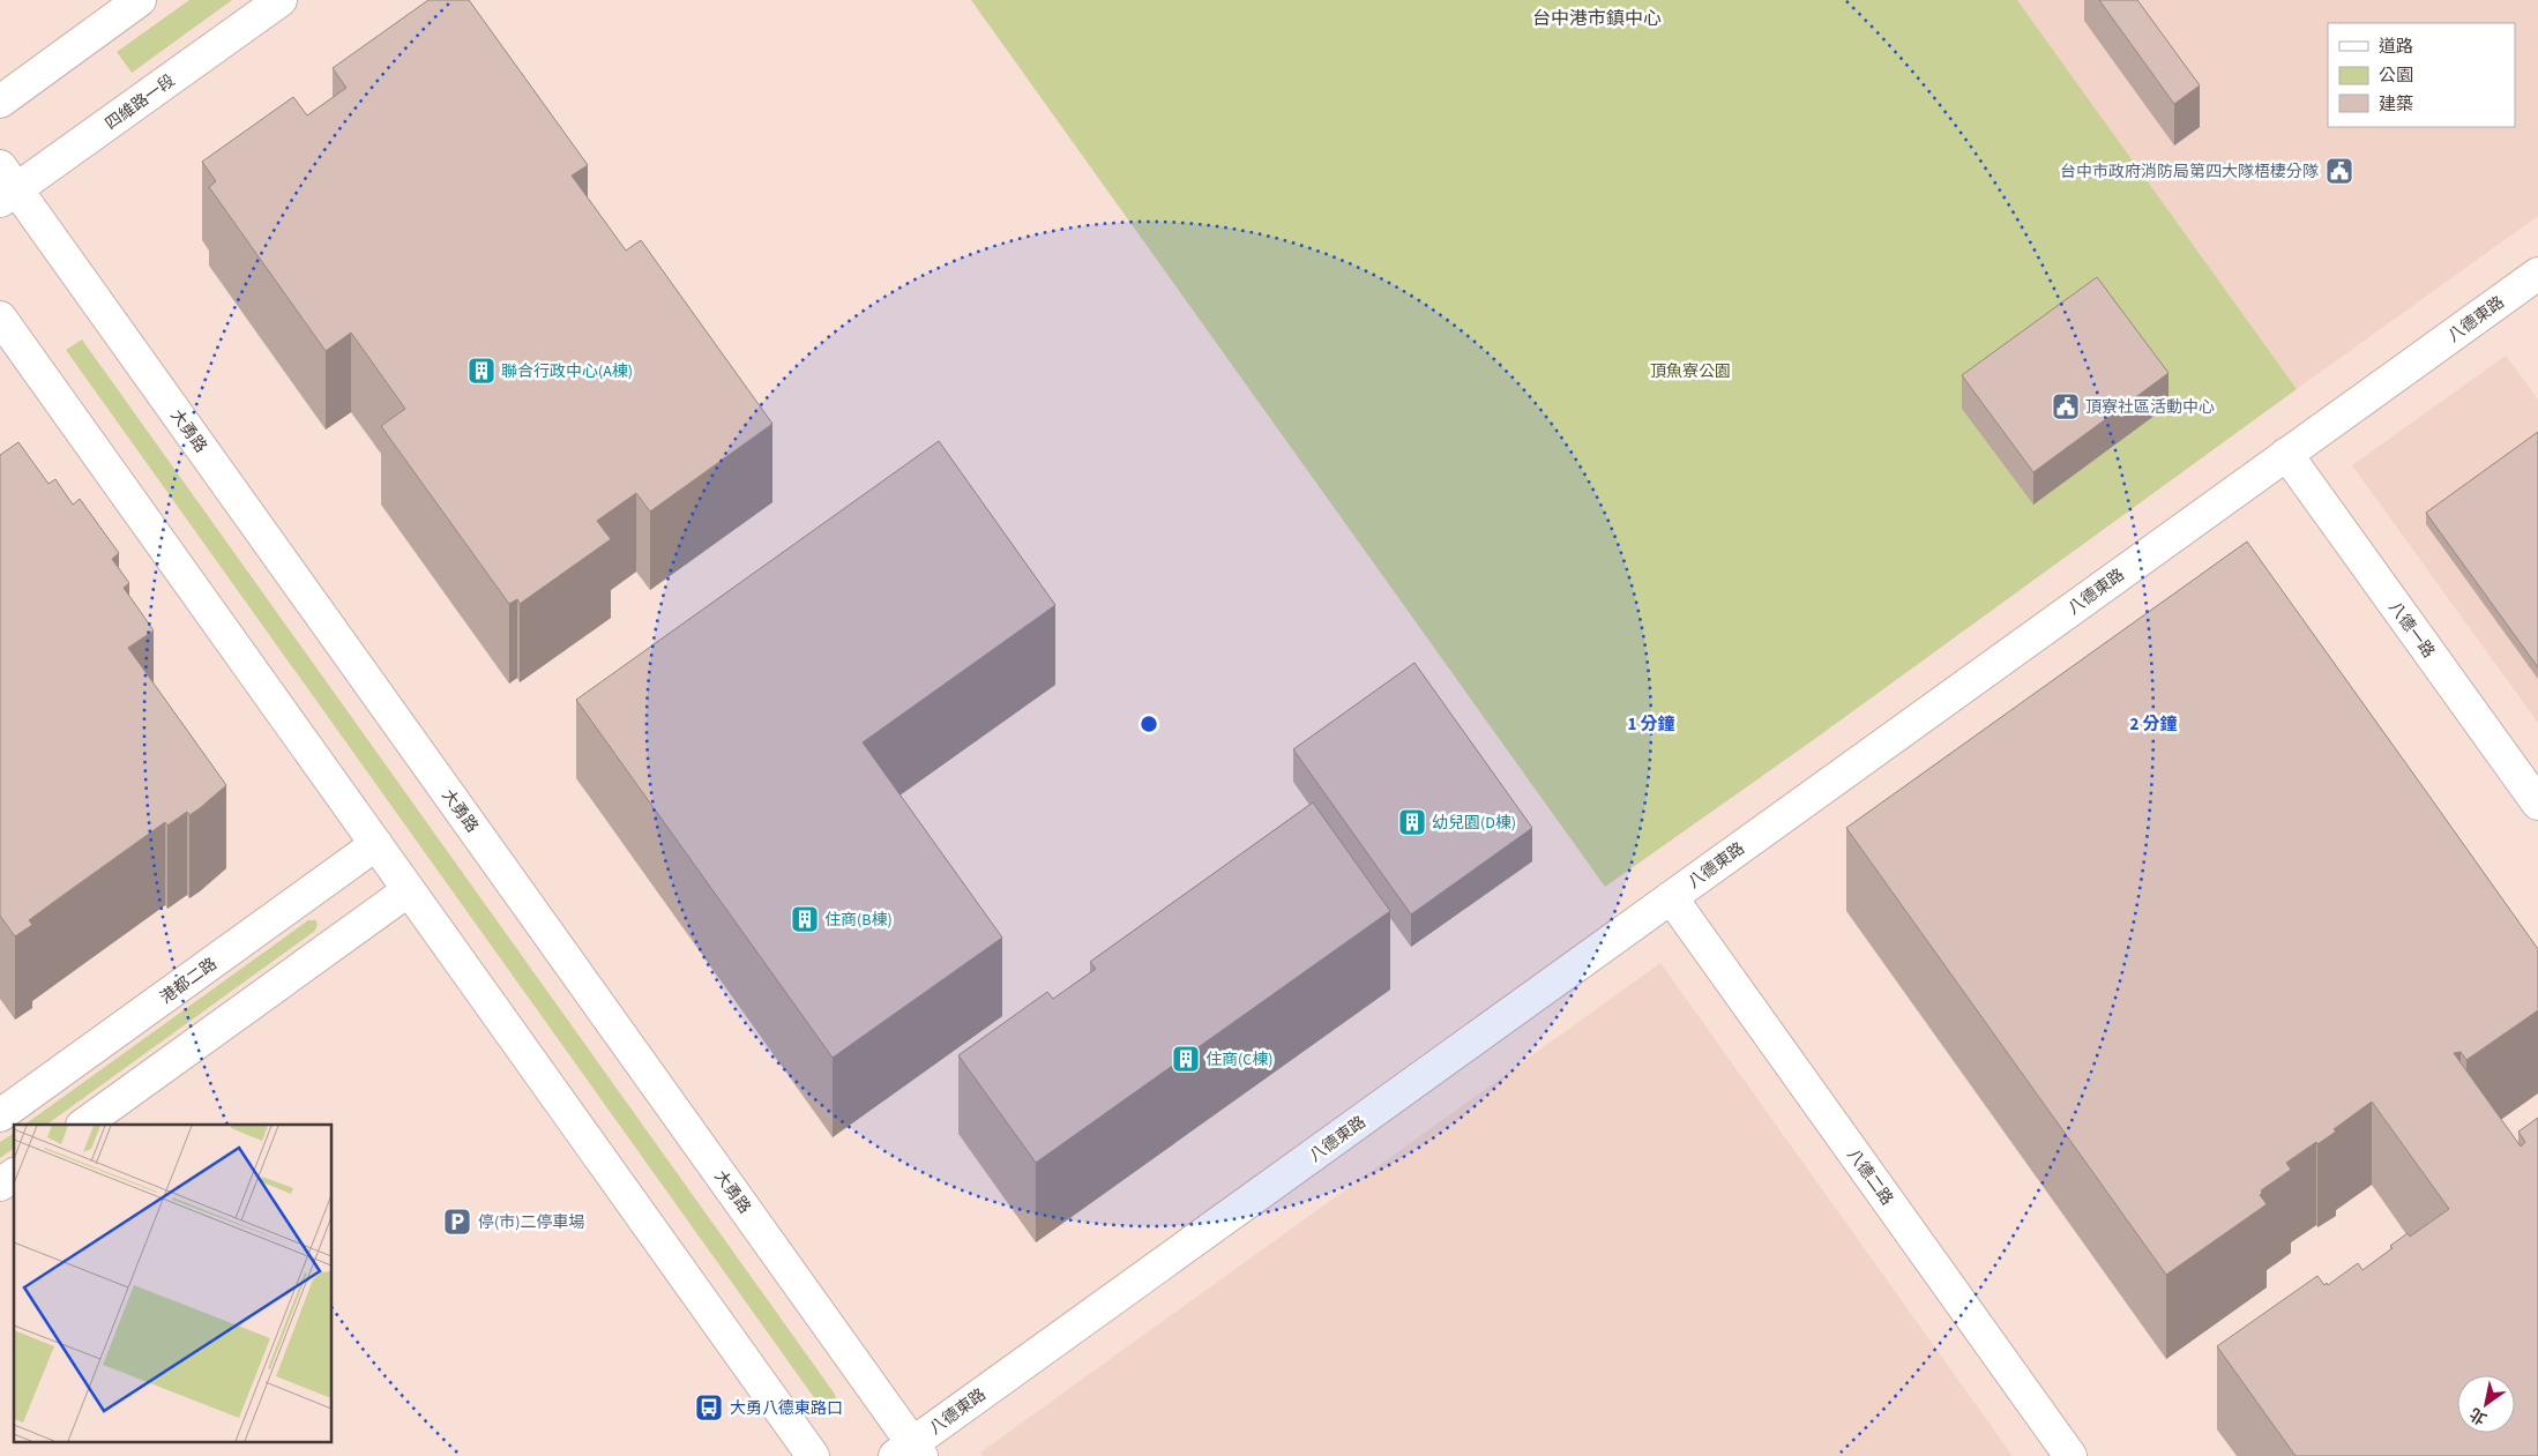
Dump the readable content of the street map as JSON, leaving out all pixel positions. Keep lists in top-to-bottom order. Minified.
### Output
{"streets":{"street":["四維路一段","八德東路","大勇路","八德一路","港都二路","八德二路"]},"crossings":[["四維路一段","大勇路"],["八德東路","大勇路"],["八德東路","八德一路"],["八德東路","八德二路"]],"districts":["台中港市鎮中心"],"parks":["頂魚寮公園"],"places":{"public building":["台中市政府消防局第四大隊梧棲分隊","頂寮社區活動中心"],"building":["聯合行政中心(A棟)","幼兒園(D棟)","住商(B棟)","住商(C棟)"],"parking":["停(市)二停車場"],"bus stop":["大勇八德東路口"]},"legend":["道路","公園","建築"],"north":"bottom left","rings":["1 分鐘","2 分鐘"]}
